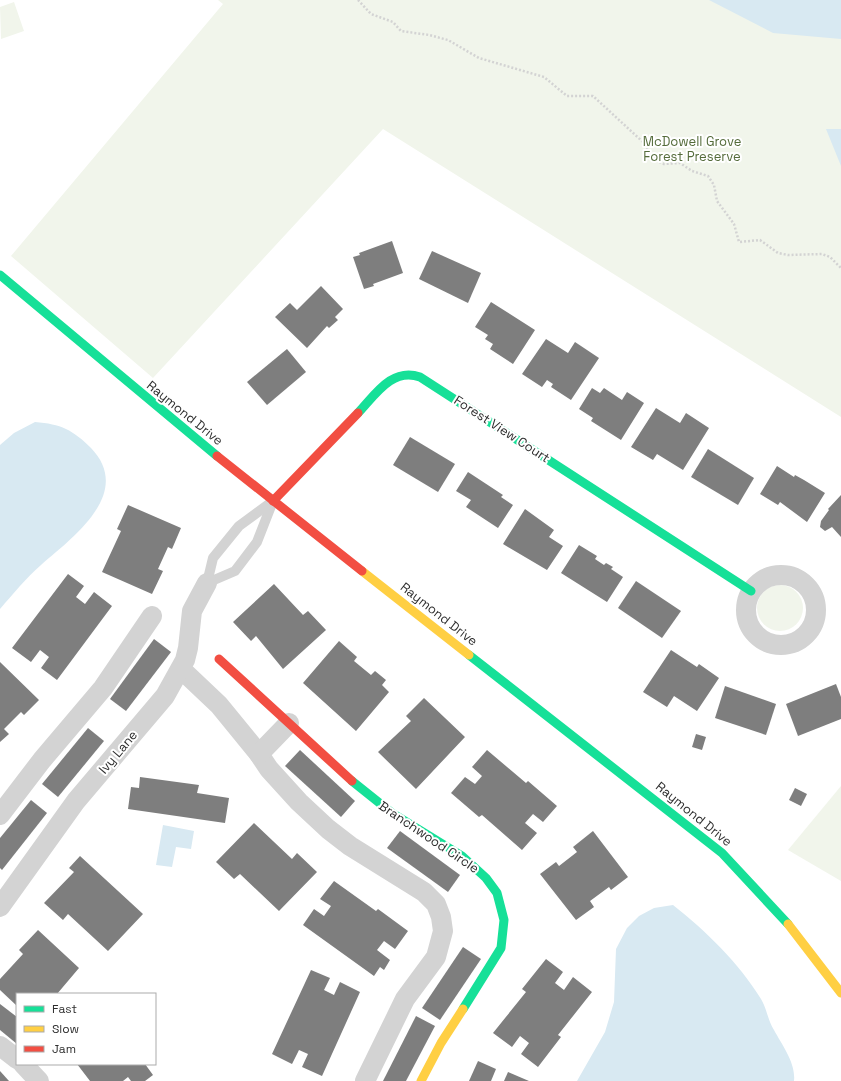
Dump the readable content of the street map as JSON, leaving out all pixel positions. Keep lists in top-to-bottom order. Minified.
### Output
{"streets":{"street":["Raymond Drive","Forest View Court","Ivy Lane","Branchwood Circle"]},"crossings":[["Raymond Drive","Forest View Court"],["Raymond Drive","Ivy Lane"],["Forest View Court","Ivy Lane"]],"parks":["McDowell Grove Forest Preserve"],"legend":["Fast","Slow","Jam"]}
